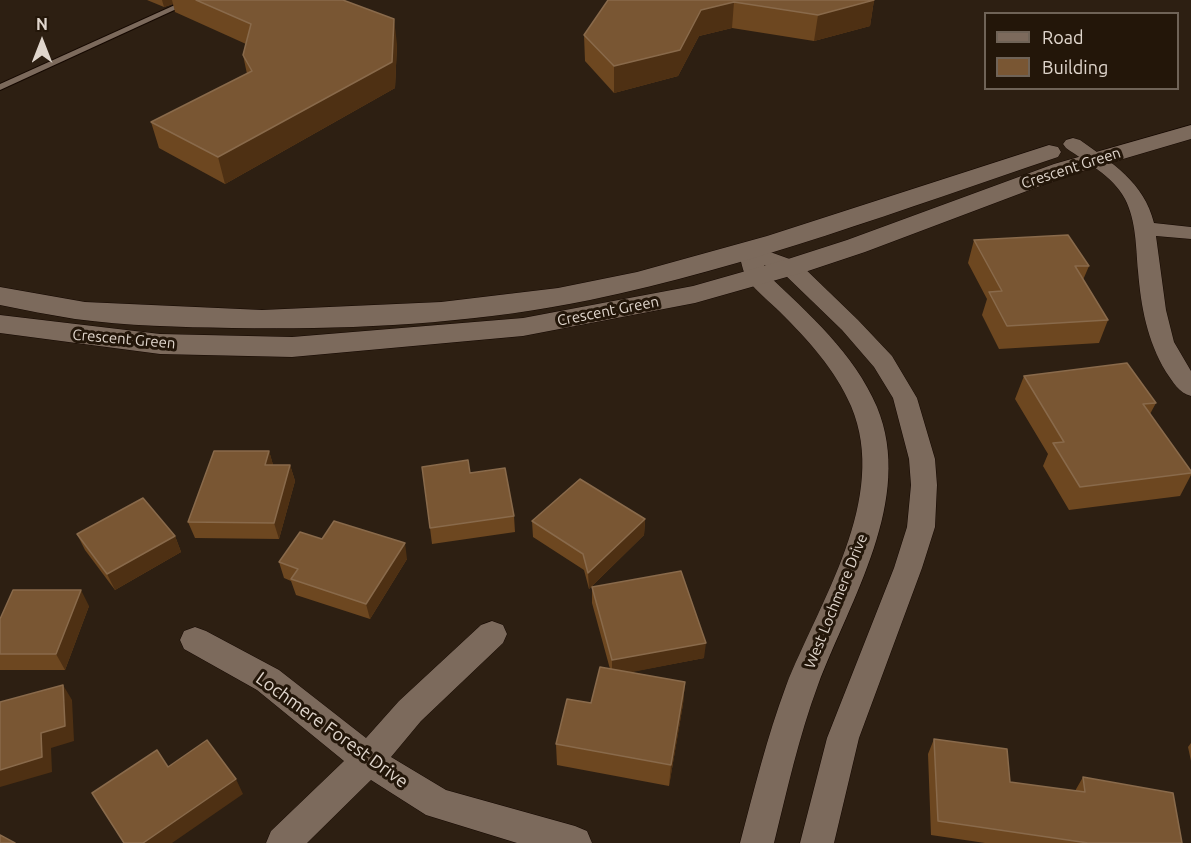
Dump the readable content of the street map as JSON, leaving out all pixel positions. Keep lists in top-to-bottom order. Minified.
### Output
{"streets":{"street":["Crescent Green","West Lochmere Drive","Lochmere Forest Drive"]},"crossings":[["Crescent Green","West Lochmere Drive"]],"legend":["Road","Building"],"north":"top"}
